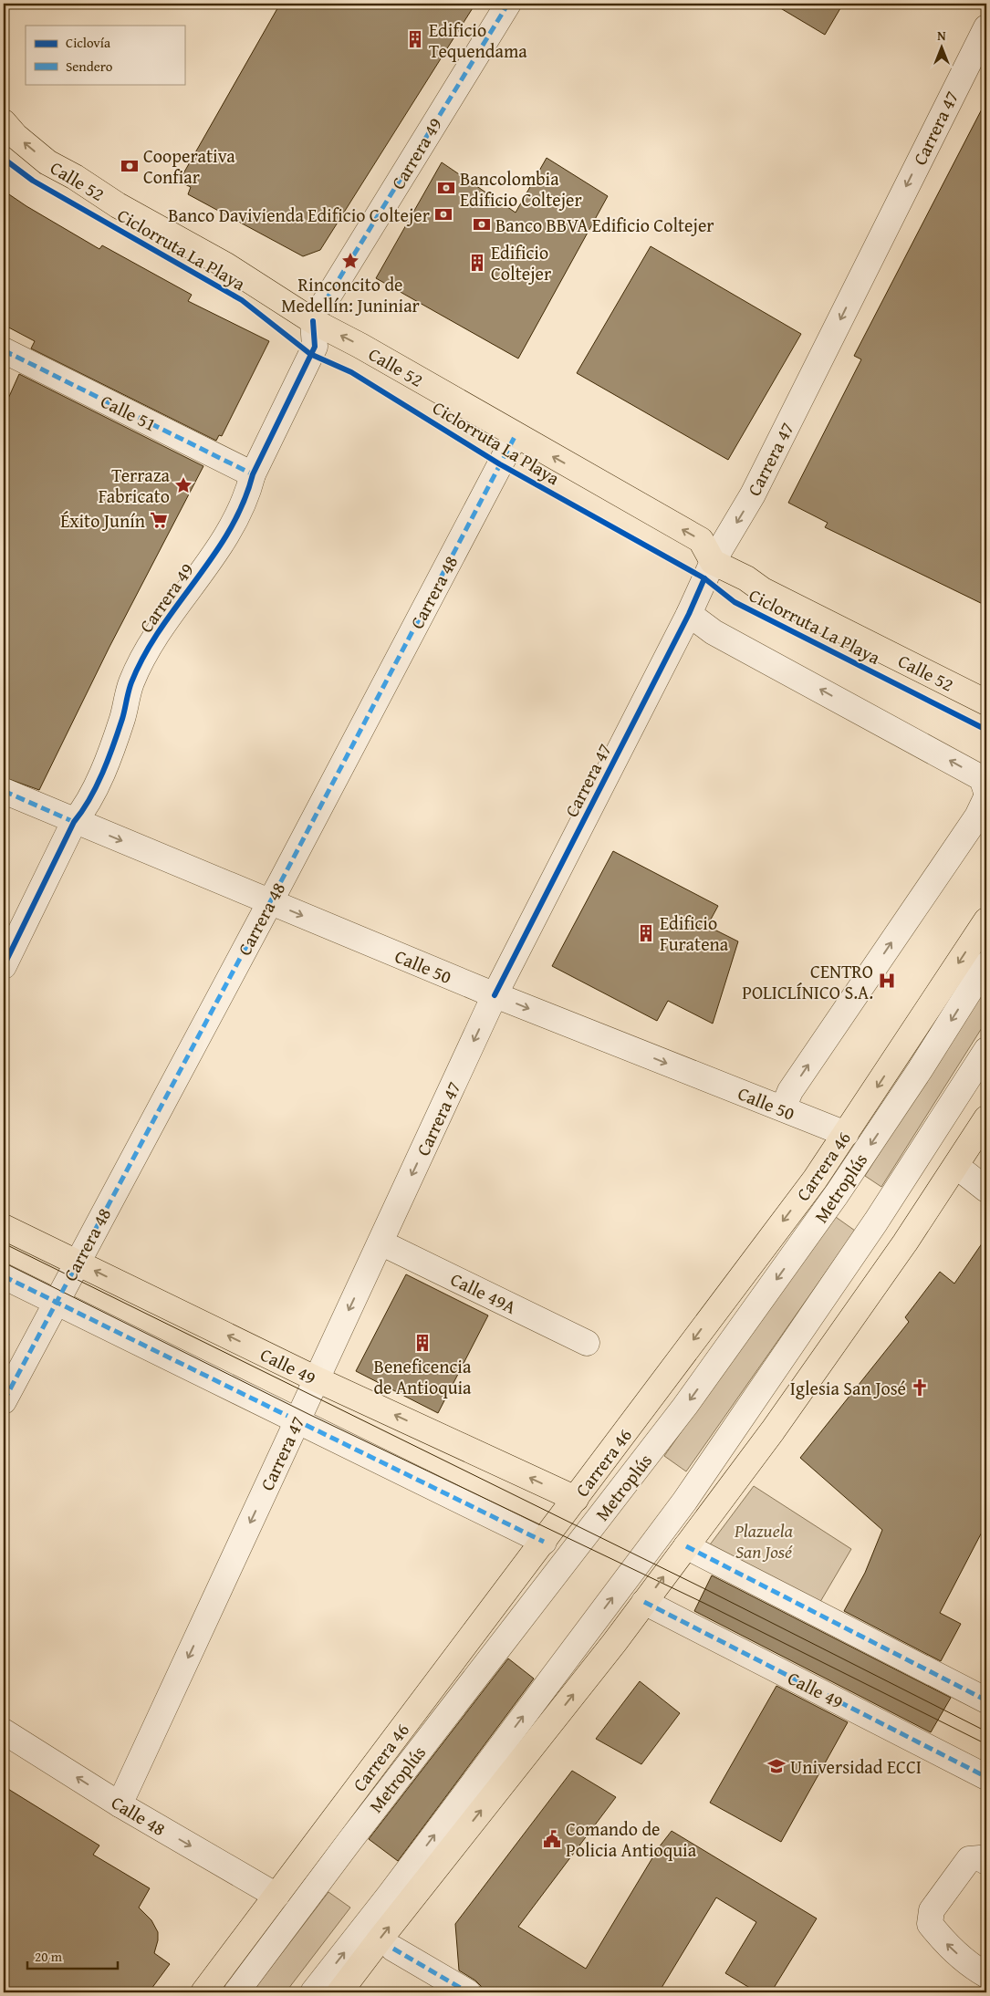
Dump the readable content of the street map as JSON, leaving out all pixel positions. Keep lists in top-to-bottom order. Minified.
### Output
{"streets":{"main road":["Calle 52","Carrera 46","Calle 49"],"street":["Carrera 47","Carrera 49","Calle 51","Carrera 48","Calle 50","Metroplús","Calle 49A","Calle 48"],"cycle path":["Ciclorruta La Playa"]},"crossings":[["Carrera 47","Calle 52"],["Carrera 47","Calle 50"],["Carrera 47","Calle 49A"],["Carrera 47","Calle 49"],["Carrera 47","Calle 48"],["Carrera 49","Calle 52"],["Carrera 49","Calle 51"],["Carrera 49","Calle 50"],["Calle 52","Carrera 48"],["Carrera 48","Calle 50"],["Carrera 48","Calle 49"],["Calle 50","Carrera 46"],["Carrera 46","Calle 49"],["Carrera 46","Calle 48"]],"one_way":["Carrera 47","Calle 52","Calle 50","Calle 49"],"parks":["Plazuela San José"],"places":{"building":["Edificio Tequendama","Edificio Coltejer","Edificio Furatena","Beneficencia de Antioquia"],"bank":["Cooperativa Confiar","Bancolombia Edificio Coltejer","Banco Davivienda Edificio Coltejer","Banco BBVA Edificio Coltejer"],"place":["Rinconcito de Medellín: Juniniar","Terraza Fabricato"],"supermarket":["Éxito Junín"],"hospital":["CENTRO POLICLÍNICO S.A."],"church":["Iglesia San José"],"school or university":["Universidad ECCI"],"public building":["Comando de Policia Antioquia"]},"legend":["Ciclovía","Sendero"],"scale_bar":"20 m","north":"top"}
